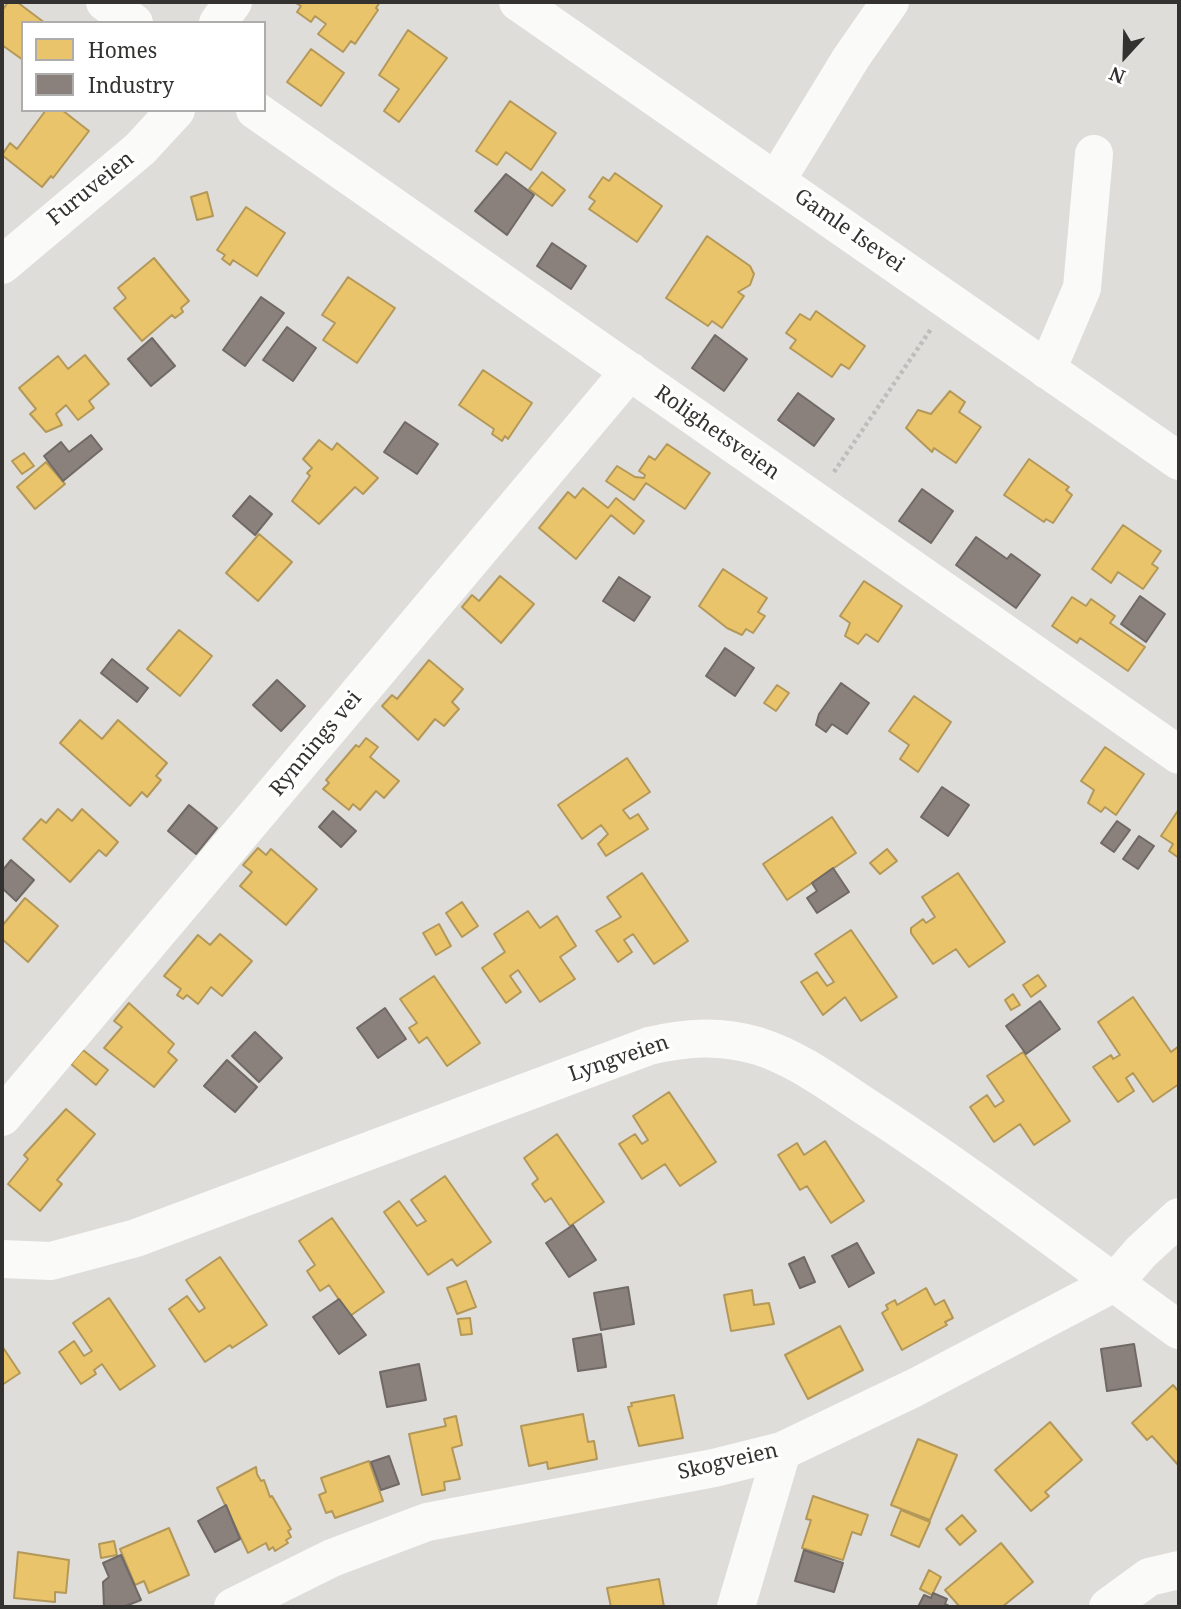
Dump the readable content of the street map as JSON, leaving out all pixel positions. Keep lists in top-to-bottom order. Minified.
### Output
{"streets":{"street":["Furuveien","Gamle Isevei","Rolighetsveien","Rynnings vei","Lyngveien","Skogveien"]},"crossings":[["Rolighetsveien","Rynnings vei"],["Lyngveien","Skogveien"]],"legend":["Homes","Industry"],"north":"bottom"}
